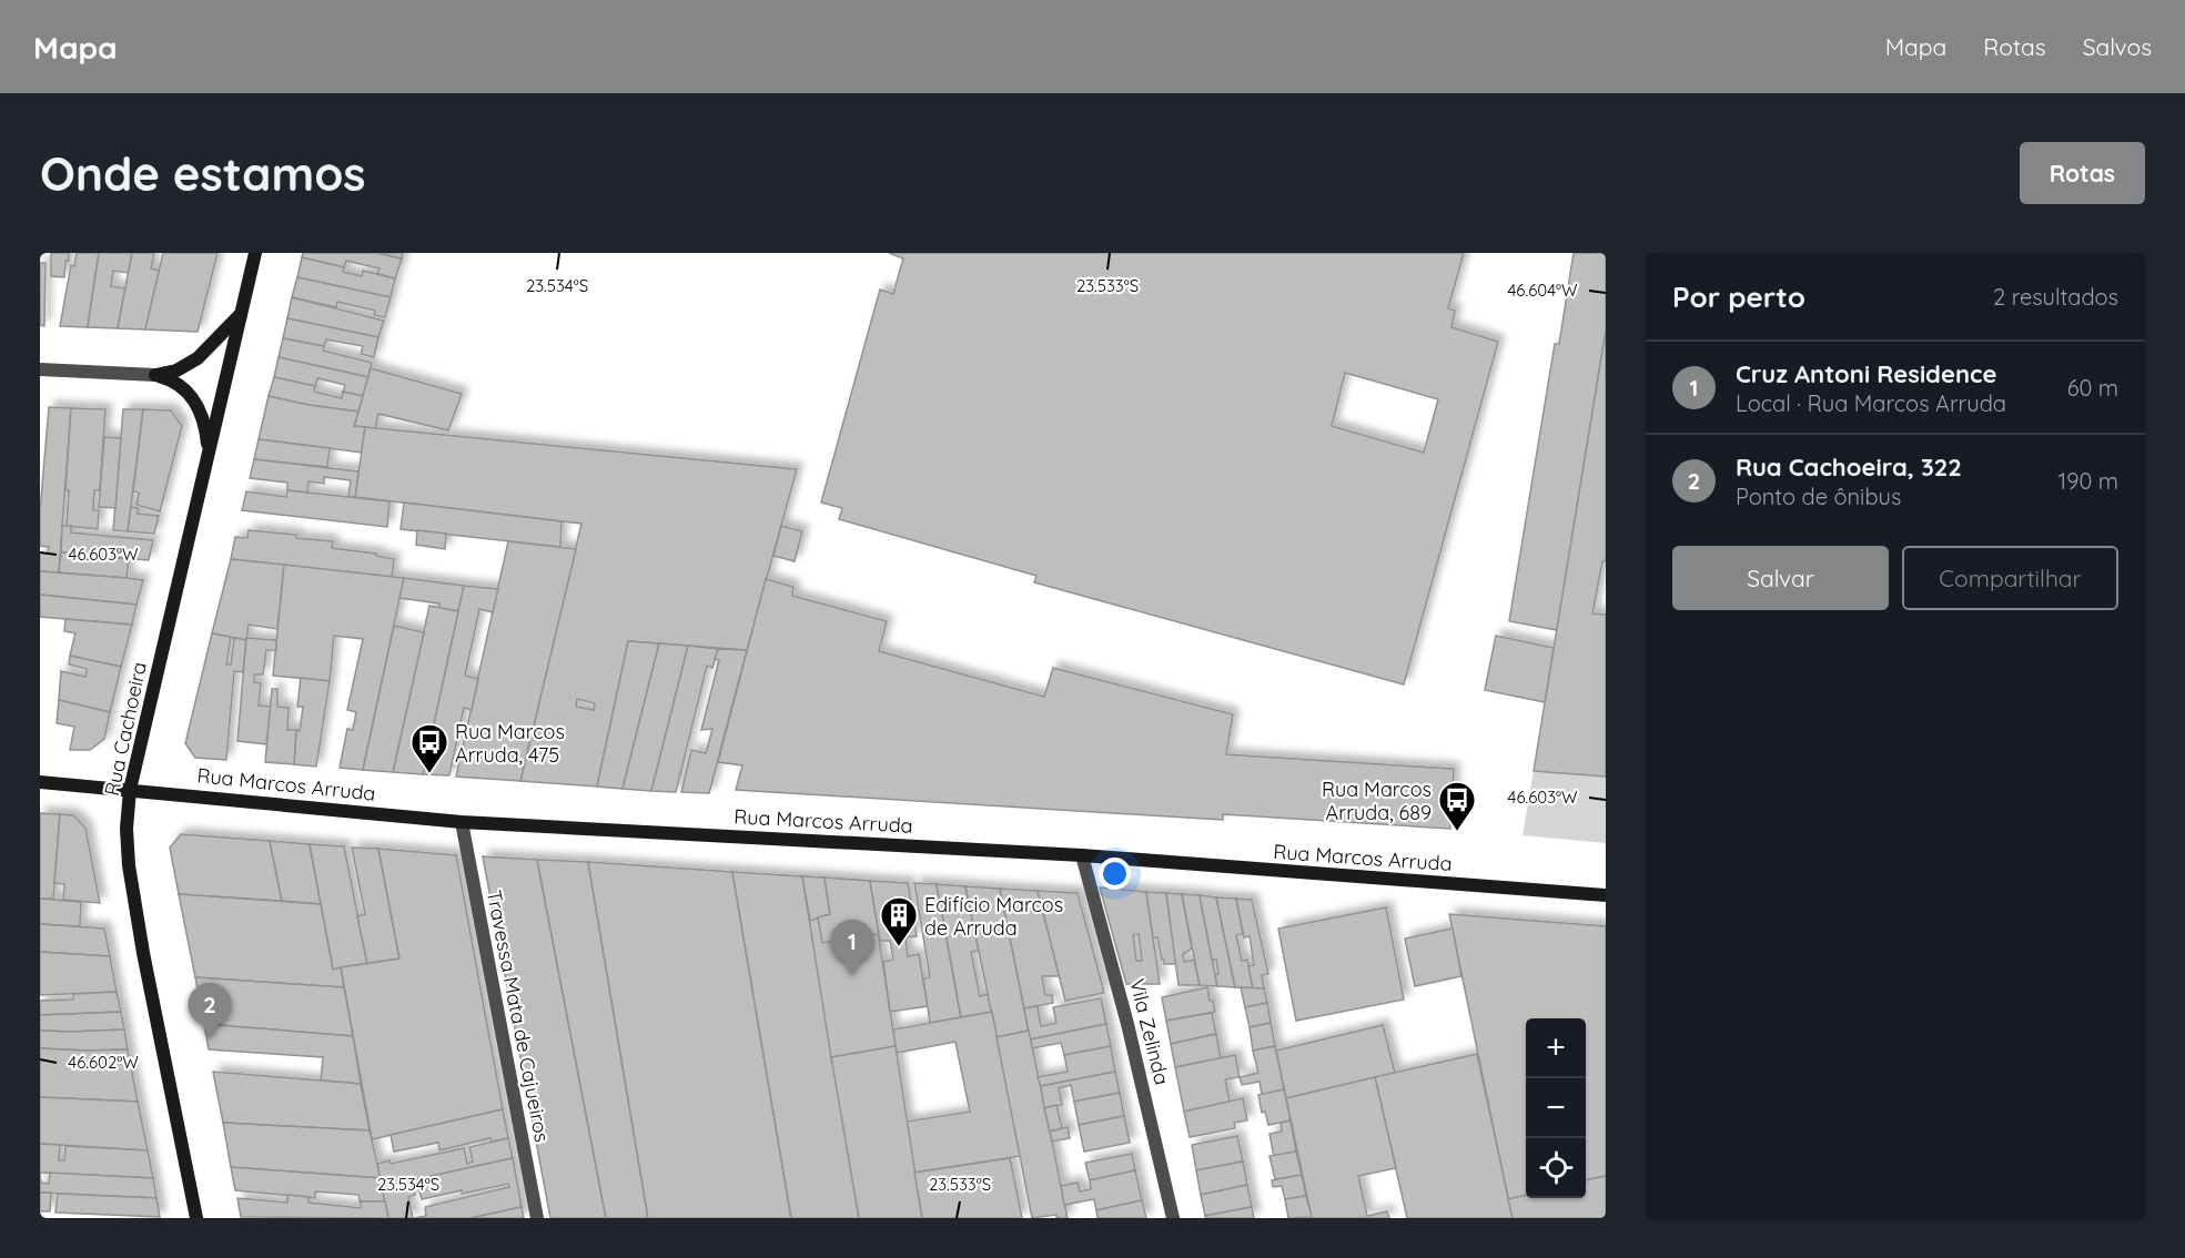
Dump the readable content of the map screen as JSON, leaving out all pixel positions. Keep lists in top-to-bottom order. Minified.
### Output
{"streets":{"main road":["Rua Cachoeira","Rua Marcos Arruda"],"street":["Travessa Mata de Cajueiros","Vila Zelinda"]},"crossings":[["Rua Cachoeira","Rua Marcos Arruda"],["Rua Marcos Arruda","Travessa Mata de Cajueiros"],["Rua Marcos Arruda","Vila Zelinda"]],"places":{"bus stop":["Rua Marcos Arruda, 475","Rua Marcos Arruda, 689"],"building":["Edifício Marcos de Arruda"]},"page":{"header":"Mapa","nav":["Mapa","Rotas","Salvos"],"buttons":["Rotas",["Salvar","Compartilhar"]],"title":"Onde estamos","heading":["Por perto","2 resultados"],"list":[{"mark":"1","name":"Cruz Antoni Residence","note":"Local · Rua Marcos Arruda","value":"60 m"},{"mark":"2","name":"Rua Cachoeira, 322","note":"Ponto de ônibus","value":"190 m"}],"pins":["1","2"],"map_buttons":["+","−"]},"coordinates":["23.534°S","23.533°S","46.604°W","46.603°W","46.602°W"]}
